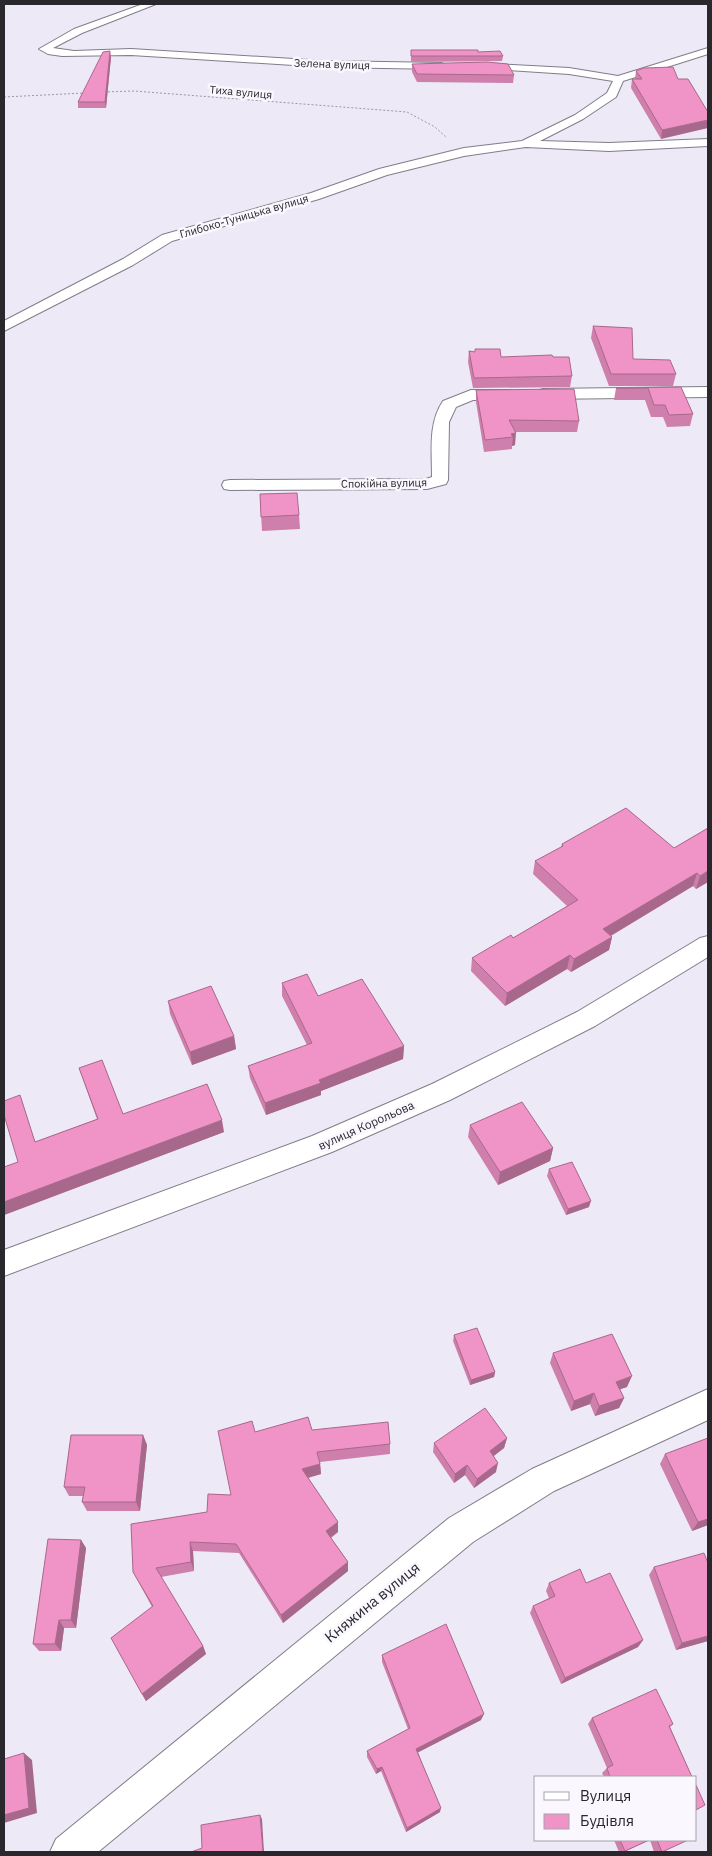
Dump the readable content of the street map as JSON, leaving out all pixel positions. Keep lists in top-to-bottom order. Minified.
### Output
{"streets":{"street":["Зелена вулиця","Глибоко-Туницька вулиця","Спокійна вулиця","вулиця Корольова","Княжина вулиця"],"path":["Тиха вулиця"]},"crossings":[["Тиха вулиця","Глибоко-Туницька вулиця"]],"legend":["Вулиця","Будівля"]}
